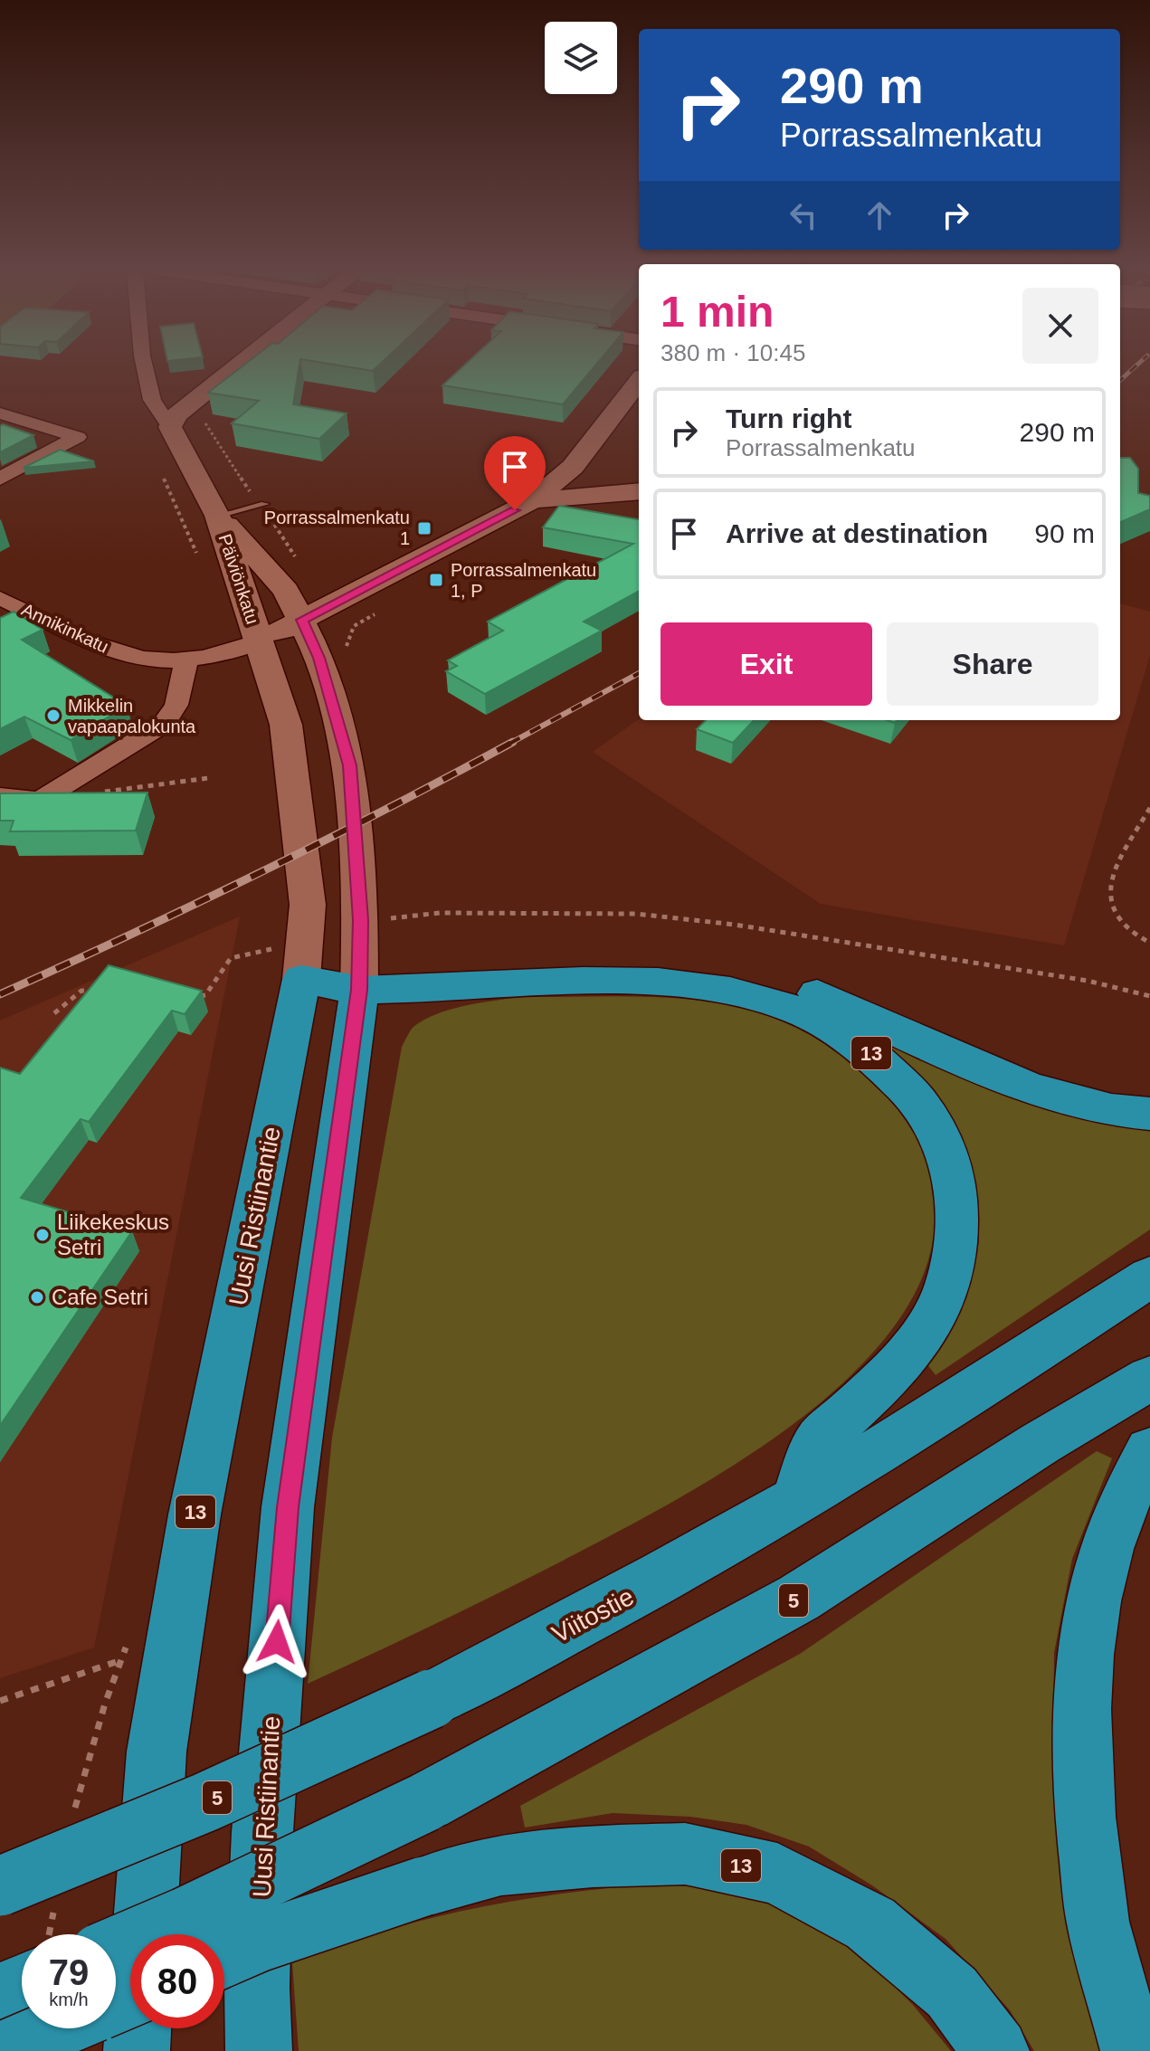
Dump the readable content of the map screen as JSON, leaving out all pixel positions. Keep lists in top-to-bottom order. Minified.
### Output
{"streets":{"highway":["13","Uusi Ristiinantie","5","Viitostie"],"main road":["Päiviönkatu"],"street":["Annikinkatu"]},"crossings":[["Päiviönkatu","Annikinkatu"],["Päiviönkatu","Uusi Ristiinantie"],["Annikinkatu","Uusi Ristiinantie"],["13","Uusi Ristiinantie"],["13","Viitostie"]],"places":{"transit":["Porrassalmenkatu 1","Porrassalmenkatu 1, P"],"other":["Mikkelin vapaapalokunta","Liikekeskus Setri","Cafe Setri"]},"page":{"turn":["290 m","Porrassalmenkatu"],"heading":["1 min","380 m · 10:45"],"list":[{"name":"Turn right","note":"Porrassalmenkatu","value":"290 m"},{"name":"Arrive at destination","value":"90 m"}],"buttons":["Exit","Share"],"speed":"79 km/h","limit":"80"}}
